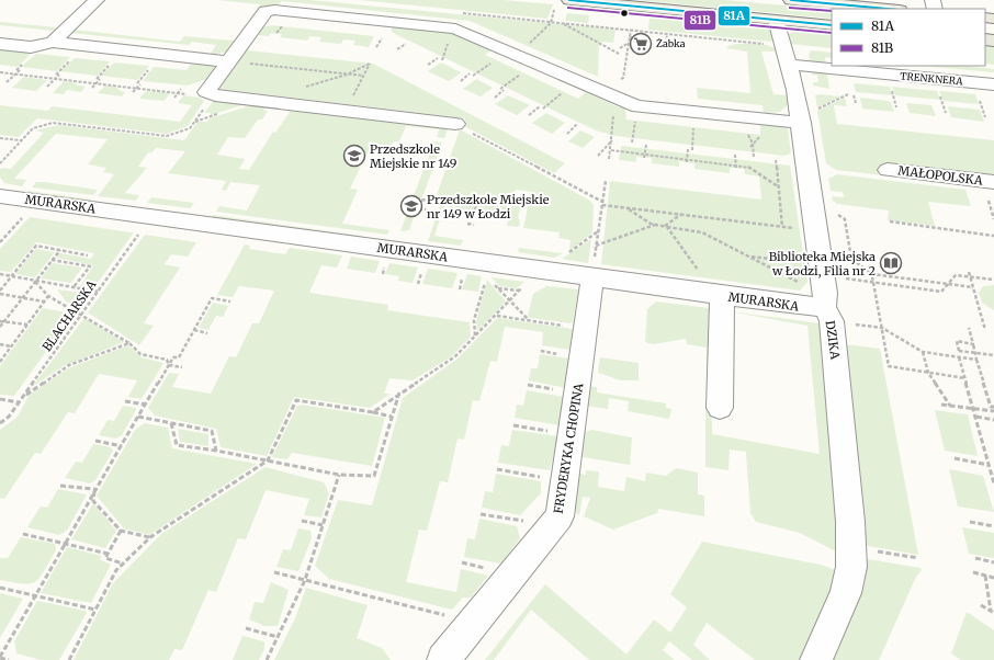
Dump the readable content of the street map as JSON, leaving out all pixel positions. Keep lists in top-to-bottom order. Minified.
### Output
{"streets":{"street":["TRENKNERA","MAŁOPOLSKA","MURARSKA","DZIKA","FRYDERYKA CHOPINA"],"path":["BLACHARSKA"]},"crossings":[["TRENKNERA","DZIKA"],["MURARSKA","BLACHARSKA"],["MURARSKA","DZIKA"],["MURARSKA","FRYDERYKA CHOPINA"]],"places":{"supermarket":["Żabka"],"school or university":["Przedszkole Miejskie nr 149","Przedszkole Miejskie nr 149 w Łodzi"],"library":["Biblioteka Miejska w Łodzi, Filia nr 2"]},"lines":["transit line 81A","transit line 81B"],"legend":["81A","81B"]}
